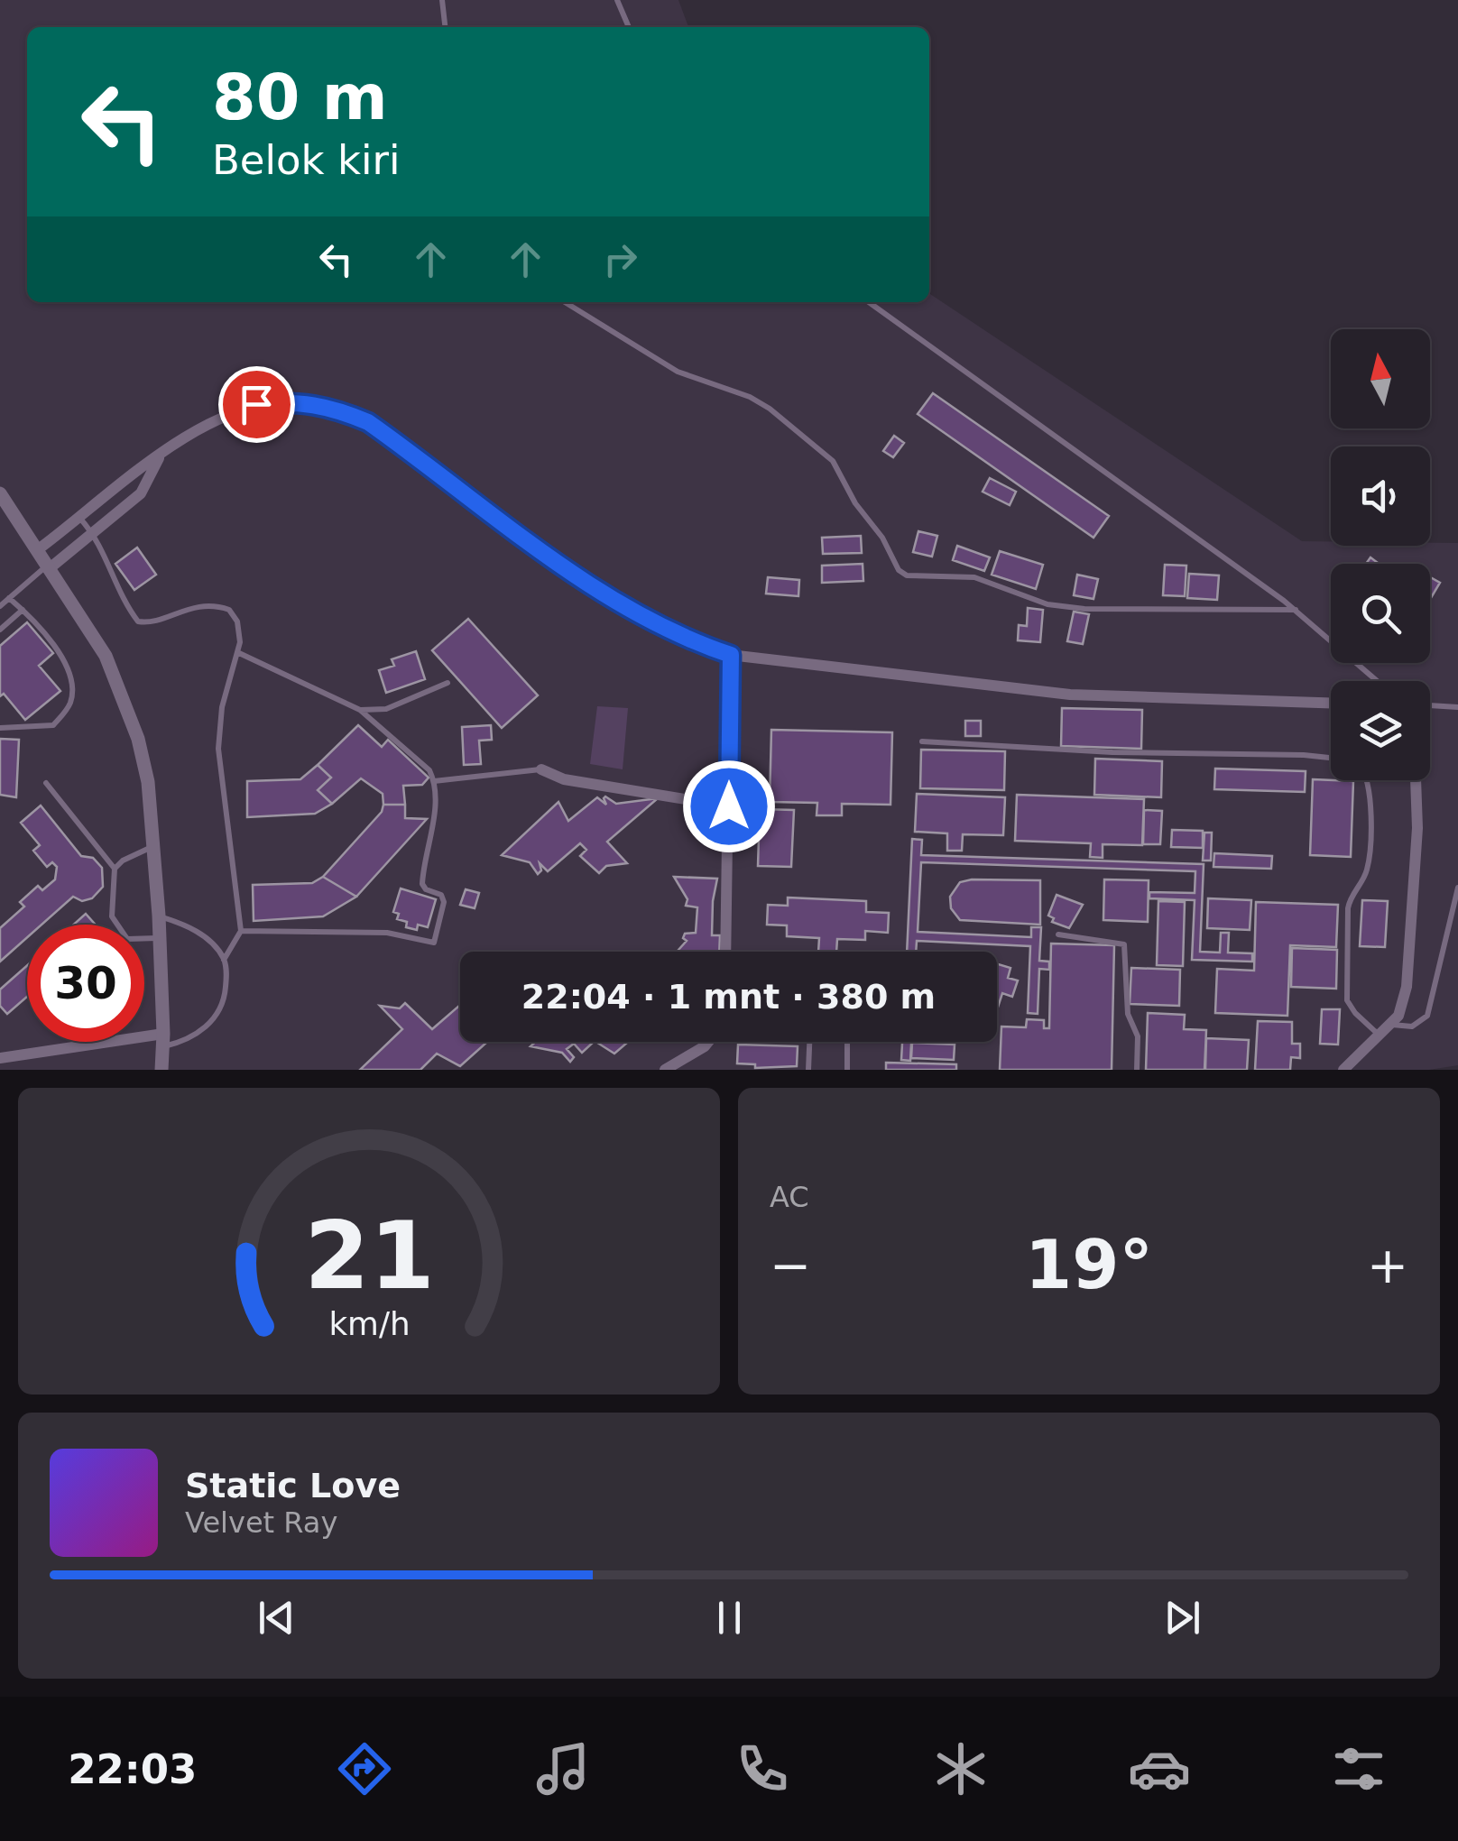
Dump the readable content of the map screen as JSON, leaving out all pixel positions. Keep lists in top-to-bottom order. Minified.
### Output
{"north":"top","page":{"turn":["80 m","Belok kiri"],"limit":"30","trip":"22:04 · 1 mnt · 380 m","tile":"AC","heat":["−","19°","+"],"song":["Static Love","Velvet Ray"],"tabs":"22:03","gauge":["21","km/h"]}}
